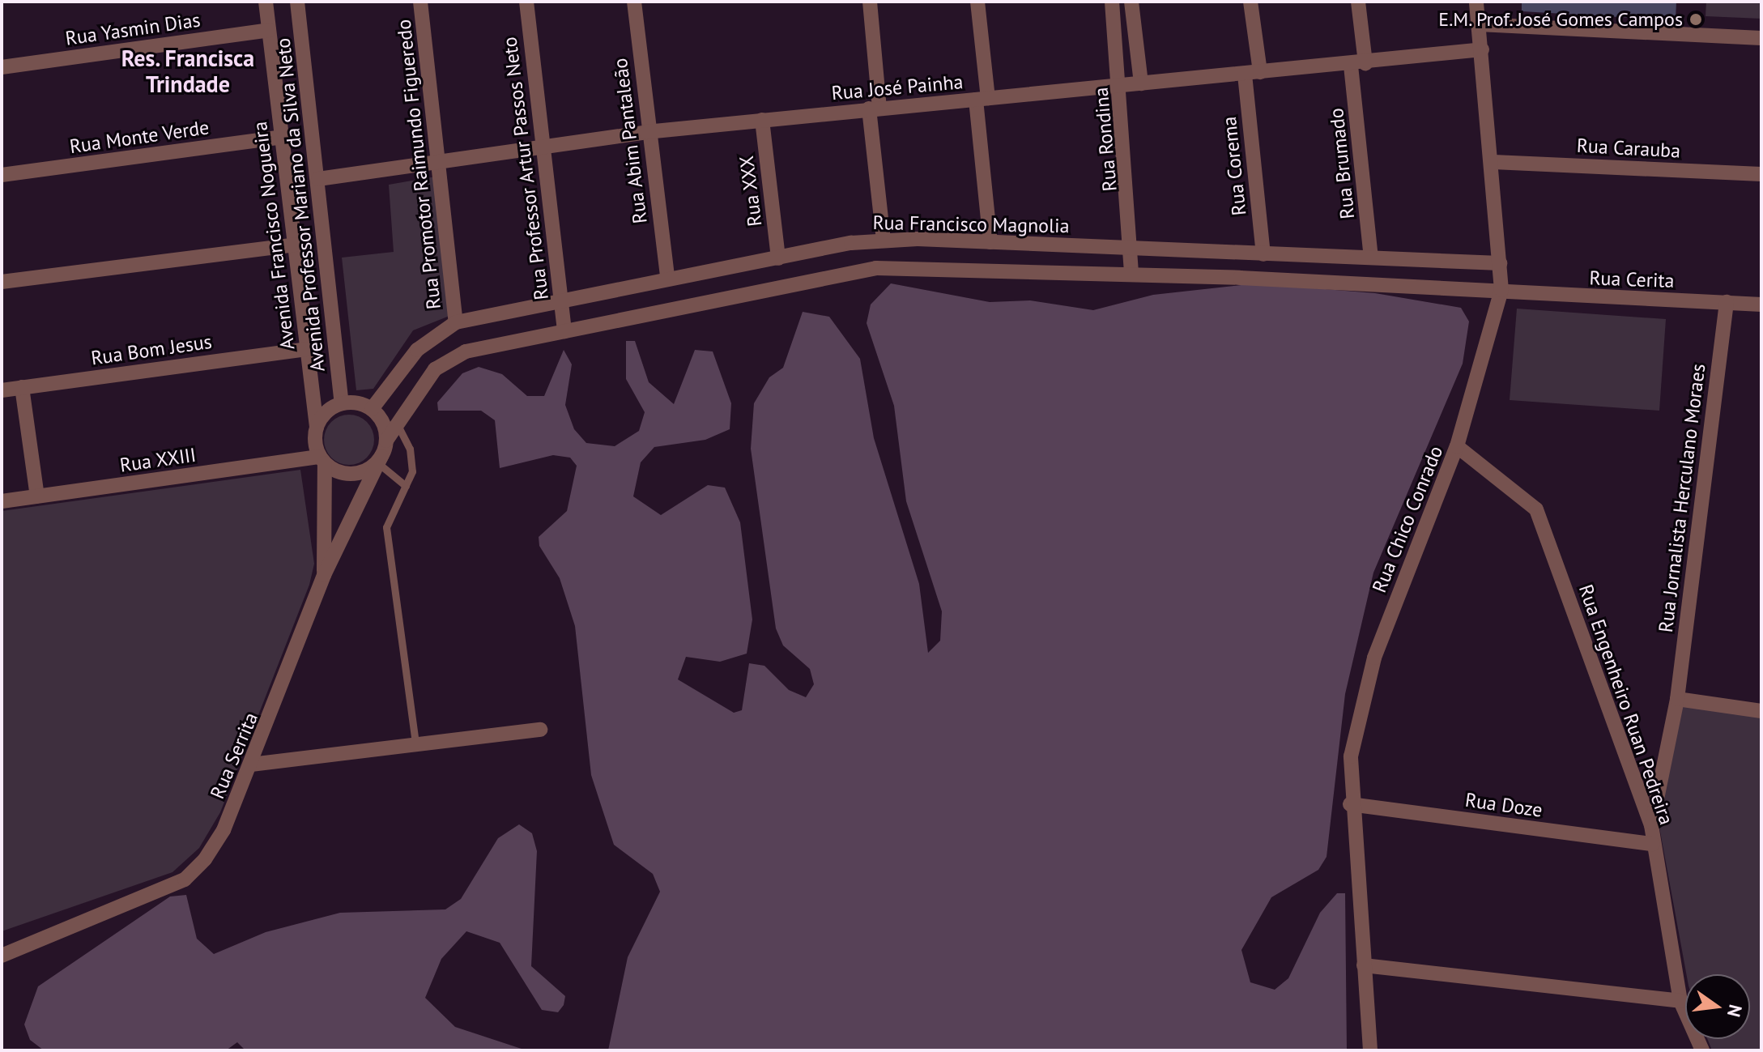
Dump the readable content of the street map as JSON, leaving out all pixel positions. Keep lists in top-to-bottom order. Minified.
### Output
{"streets":{"street":["Rua Yasmin Dias","Rua José Painha","Rua Monte Verde","Rua Rondina","Rua Abim Pantaleão","Rua Carauba","Rua Brumado","Rua Promotor Raimundo Figueredo","Rua Corema","Rua Professor Artur Passos Neto","Rua XXX","Avenida Professor Mariano da Silva Neto","Rua Francisco Magnolia","Avenida Francisco Nogueira","Rua Cerita","Rua Bom Jesus","Rua XXIII","Rua Jornalista Herculano Moraes","Rua Chico Conrado","Rua Engenheiro Ruan Pedreira","Rua Serrita","Rua Doze"]},"crossings":[["Rua Yasmin Dias","Avenida Francisco Nogueira"],["Rua José Painha","Rua Rondina"],["Rua José Painha","Rua Abim Pantaleão"],["Rua José Painha","Rua Brumado"],["Rua José Painha","Rua Promotor Raimundo Figueredo"],["Rua José Painha","Rua Corema"],["Rua José Painha","Rua Professor Artur Passos Neto"],["Rua José Painha","Rua XXX"],["Rua José Painha","Avenida Professor Mariano da Silva Neto"],["Rua José Painha","Rua Chico Conrado"],["Rua Monte Verde","Avenida Francisco Nogueira"],["Rua Rondina","Rua Francisco Magnolia"],["Rua Abim Pantaleão","Rua Francisco Magnolia"],["Rua Carauba","Rua Chico Conrado"],["Rua Brumado","Rua Francisco Magnolia"],["Rua Promotor Raimundo Figueredo","Rua Francisco Magnolia"],["Rua Corema","Rua Francisco Magnolia"],["Rua Professor Artur Passos Neto","Rua Francisco Magnolia"],["Rua XXX","Rua Francisco Magnolia"],["Avenida Professor Mariano da Silva Neto","Rua Francisco Magnolia"],["Avenida Professor Mariano da Silva Neto","Avenida Francisco Nogueira"],["Avenida Professor Mariano da Silva Neto","Rua XXIII"],["Avenida Professor Mariano da Silva Neto","Rua Serrita"],["Rua Francisco Magnolia","Avenida Francisco Nogueira"],["Rua Francisco Magnolia","Rua XXIII"],["Rua Francisco Magnolia","Rua Chico Conrado"],["Rua Francisco Magnolia","Rua Serrita"],["Avenida Francisco Nogueira","Rua Bom Jesus"],["Avenida Francisco Nogueira","Rua XXIII"],["Avenida Francisco Nogueira","Rua Serrita"],["Rua Cerita","Rua Jornalista Herculano Moraes"],["Rua Cerita","Rua Chico Conrado"],["Rua XXIII","Rua Serrita"],["Rua Jornalista Herculano Moraes","Rua Engenheiro Ruan Pedreira"],["Rua Chico Conrado","Rua Engenheiro Ruan Pedreira"],["Rua Chico Conrado","Rua Doze"],["Rua Engenheiro Ruan Pedreira","Rua Doze"]],"districts":["Res. Francisca Trindade"],"places":["E.M. Prof. José Gomes Campos"],"north":"right"}
